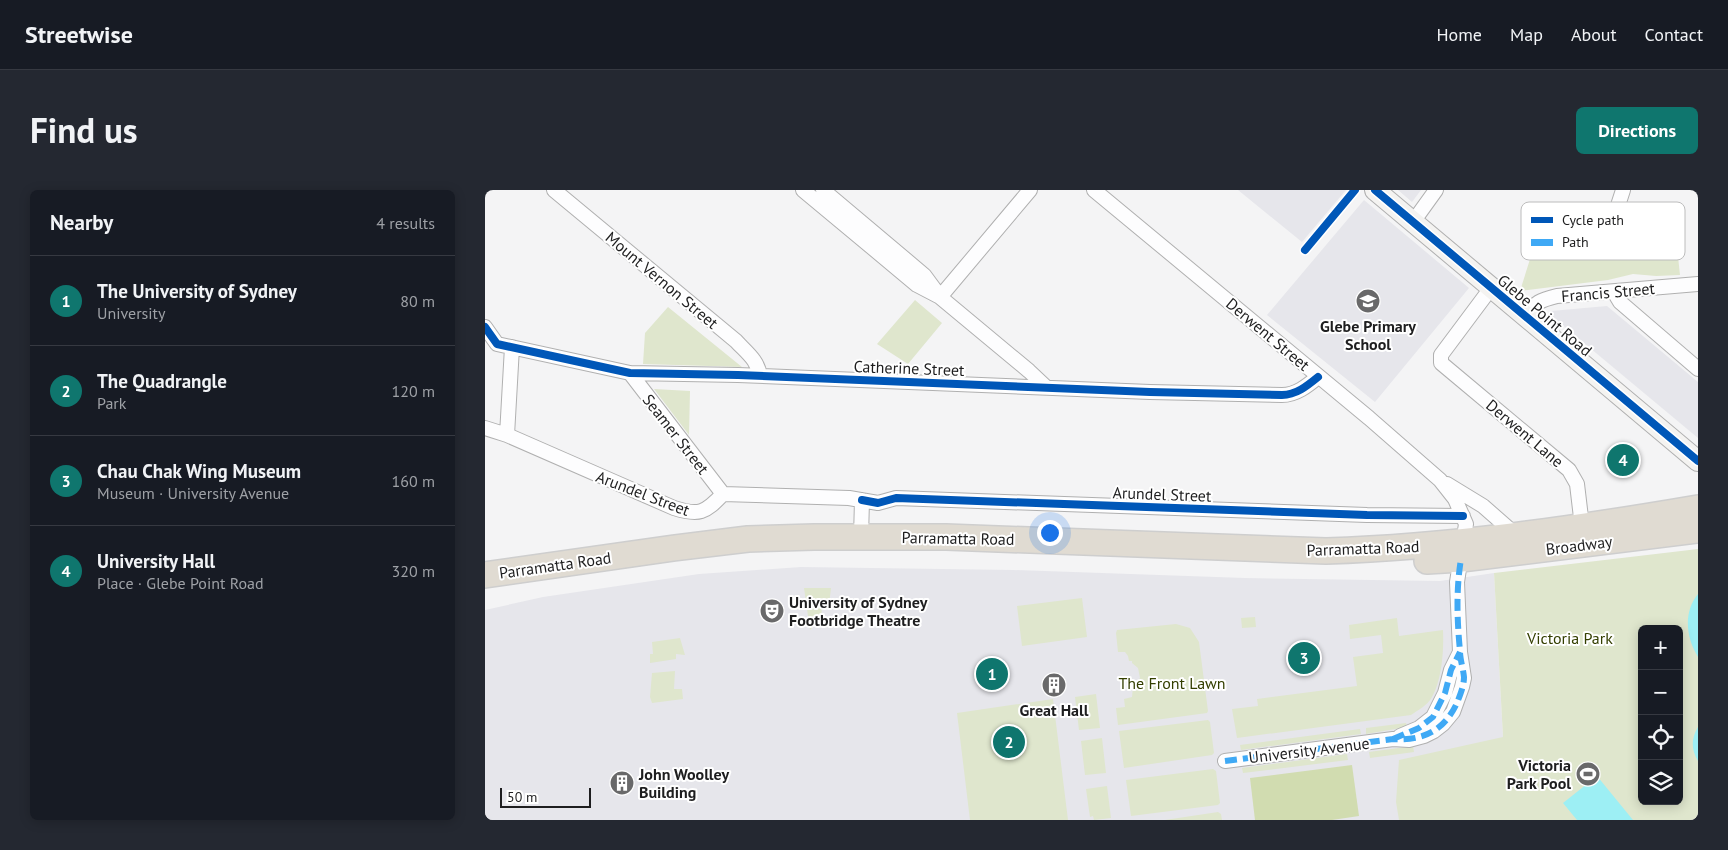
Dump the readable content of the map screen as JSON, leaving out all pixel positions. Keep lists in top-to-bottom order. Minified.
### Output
{"streets":{"highway":["Parramatta Road","Broadway"],"main road":["Glebe Point Road"],"street":["Mount Vernon Street","Francis Street","Derwent Street","Catherine Street","Derwent Lane","Seamer Street","Arundel Street","University Avenue"]},"crossings":[["Mount Vernon Street","Catherine Street"],["Francis Street","Glebe Point Road"],["Glebe Point Road","Derwent Lane"],["Derwent Street","Catherine Street"],["Derwent Street","Arundel Street"],["Derwent Street","Parramatta Road"],["Derwent Street","Broadway"],["Derwent Street","University Avenue"],["Catherine Street","Seamer Street"],["Derwent Lane","Broadway"],["Seamer Street","Arundel Street"],["Parramatta Road","Broadway"],["Parramatta Road","University Avenue"],["Broadway","University Avenue"]],"parks":["Victoria Park","The Front Lawn"],"places":{"school or university":["Glebe Primary School"],"theatre":["University of Sydney Footbridge Theatre"],"building":["Great Hall","John Woolley Building"],"sports":["Victoria Park Pool"]},"legend":["Cycle path","Path"],"scale_bar":"50 m","page":{"header":"Streetwise","nav":["Home","Map","About","Contact"],"title":"Find us","buttons":"Directions","heading":["Nearby","4 results"],"list":[{"mark":"1","name":"The University of Sydney","note":"University","value":"80 m"},{"mark":"2","name":"The Quadrangle","note":"Park","value":"120 m"},{"mark":"3","name":"Chau Chak Wing Museum","note":"Museum · University Avenue","value":"160 m"},{"mark":"4","name":"University Hall","note":"Place · Glebe Point Road","value":"320 m"}],"pins":["4","3","1","2"],"map_buttons":["+","−"],"scale":"50 m"}}
